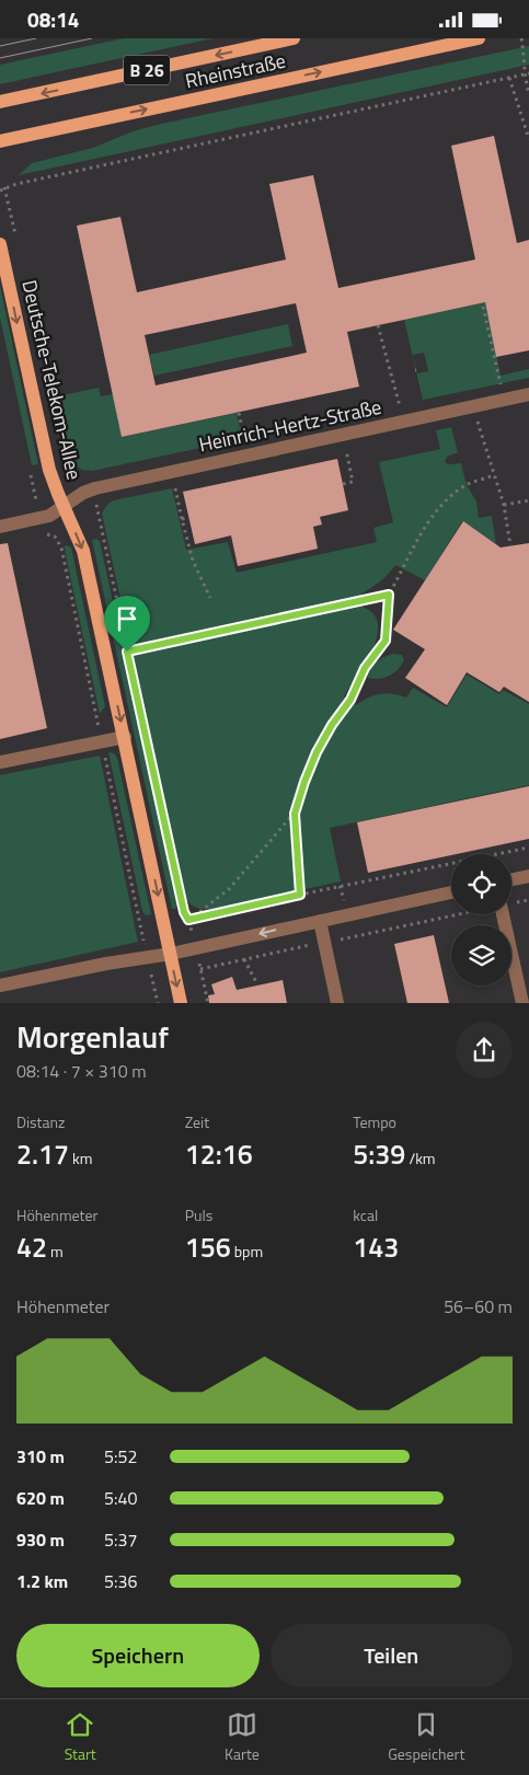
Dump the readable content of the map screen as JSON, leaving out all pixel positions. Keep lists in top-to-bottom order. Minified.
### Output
{"streets":{"main road":["B 26","Rheinstraße","Deutsche-Telekom-Allee"],"street":["Heinrich-Hertz-Straße"]},"crossings":[["Deutsche-Telekom-Allee","Heinrich-Hertz-Straße"]],"one_way":["Deutsche-Telekom-Allee"],"page":{"status":"08:14","heading":["Morgenlauf","08:14 · 7 × 310 m"],"stats":[["Distanz","2.17 km"],["Zeit","12:16"],["Tempo","5:39 /km"],["Höhenmeter","42 m"],["Puls","156 bpm"],["kcal","143"]],"chart":["Höhenmeter","56–60 m"],"list":[{"name":"310 m","note":"5:52"},{"name":"620 m","note":"5:40"},{"name":"930 m","note":"5:37"},{"name":"1.2 km","note":"5:36"}],"buttons":["Speichern","Teilen"],"tabs":["Start","Karte","Gespeichert"]}}
